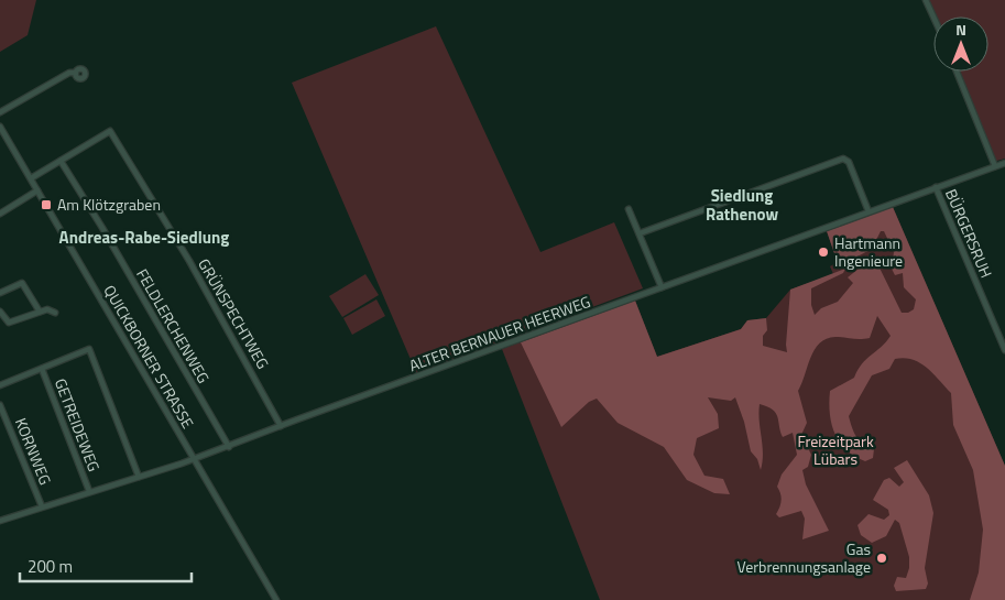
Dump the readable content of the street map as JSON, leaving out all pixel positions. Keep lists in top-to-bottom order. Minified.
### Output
{"streets":{"street":["BÜRGERSRUH","GRÜNSPECHTWEG","FELDLERCHENWEG","ALTER BERNAUER HEERWEG","QUICKBORNER STRASSE","GETREIDEWEG","KORNWEG"]},"crossings":[["BÜRGERSRUH","ALTER BERNAUER HEERWEG"],["GRÜNSPECHTWEG","FELDLERCHENWEG"],["GRÜNSPECHTWEG","ALTER BERNAUER HEERWEG"],["FELDLERCHENWEG","ALTER BERNAUER HEERWEG"],["ALTER BERNAUER HEERWEG","QUICKBORNER STRASSE"],["ALTER BERNAUER HEERWEG","GETREIDEWEG"],["ALTER BERNAUER HEERWEG","KORNWEG"]],"districts":["Siedlung Rathenow","Andreas-Rabe-Siedlung"],"parks":["Freizeitpark Lübars"],"places":{"transit":["Am Klötzgraben"],"other":["Hartmann Ingenieure","Gas Verbrennungsanlage"]},"scale_bar":"200 m","north":"top"}
